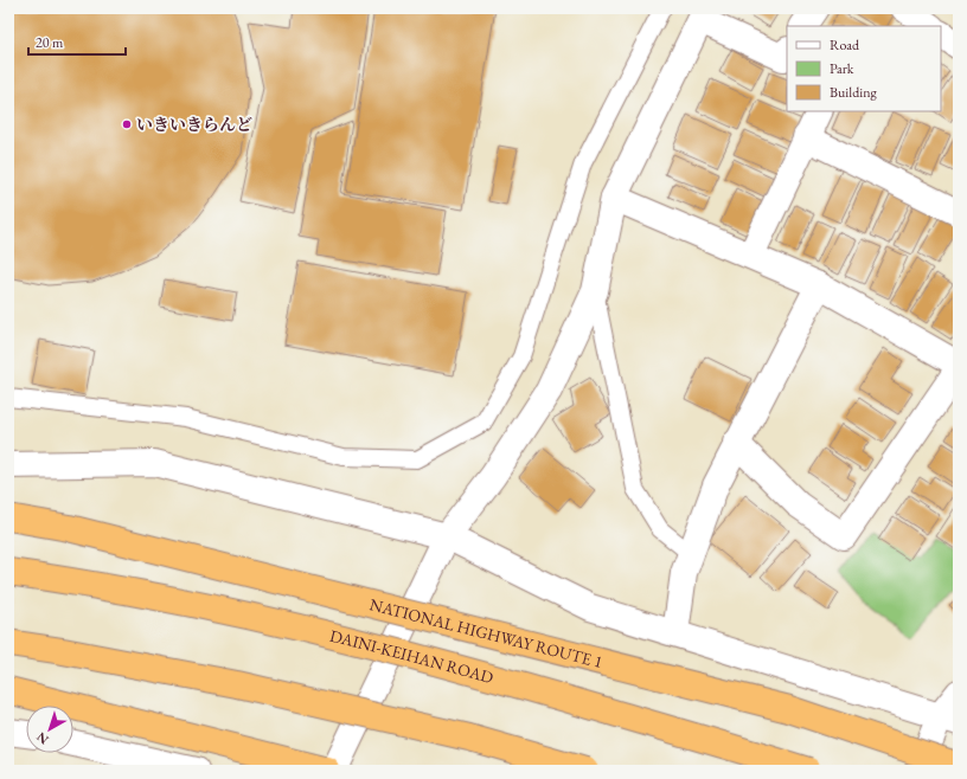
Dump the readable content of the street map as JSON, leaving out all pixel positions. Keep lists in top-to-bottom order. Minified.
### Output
{"streets":{"highway":["NATIONAL HIGHWAY ROUTE 1","DAINI-KEIHAN ROAD"]},"places":["いきいきらんど"],"legend":["Road","Park","Building"],"scale_bar":"20 m","north":"bottom left"}
